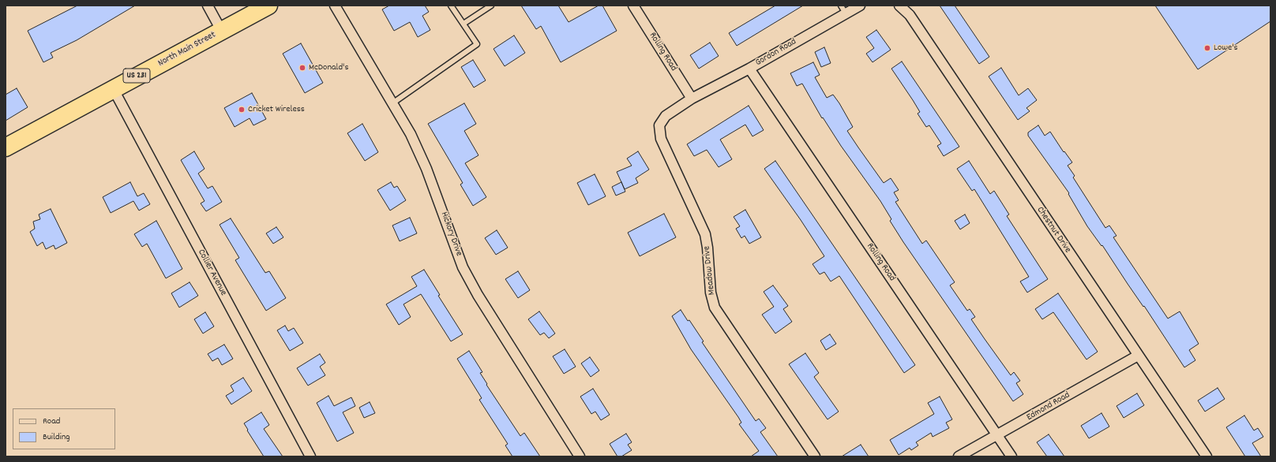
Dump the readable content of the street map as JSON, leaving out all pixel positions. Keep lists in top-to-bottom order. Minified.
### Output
{"streets":{"highway":["North Main Street","US 231"],"street":["Rolling Road","Gordon Road","Chestnut Drive","Hickory Drive","Meadow Drive","Collier Avenue","Edmond Road"]},"crossings":[["North Main Street","Collier Avenue"],["Rolling Road","Gordon Road"],["Rolling Road","Meadow Drive"],["Rolling Road","Edmond Road"],["Gordon Road","Meadow Drive"],["Chestnut Drive","Edmond Road"]],"places":["Lowe's","McDonald's","Cricket Wireless"],"legend":["Road","Building"]}
